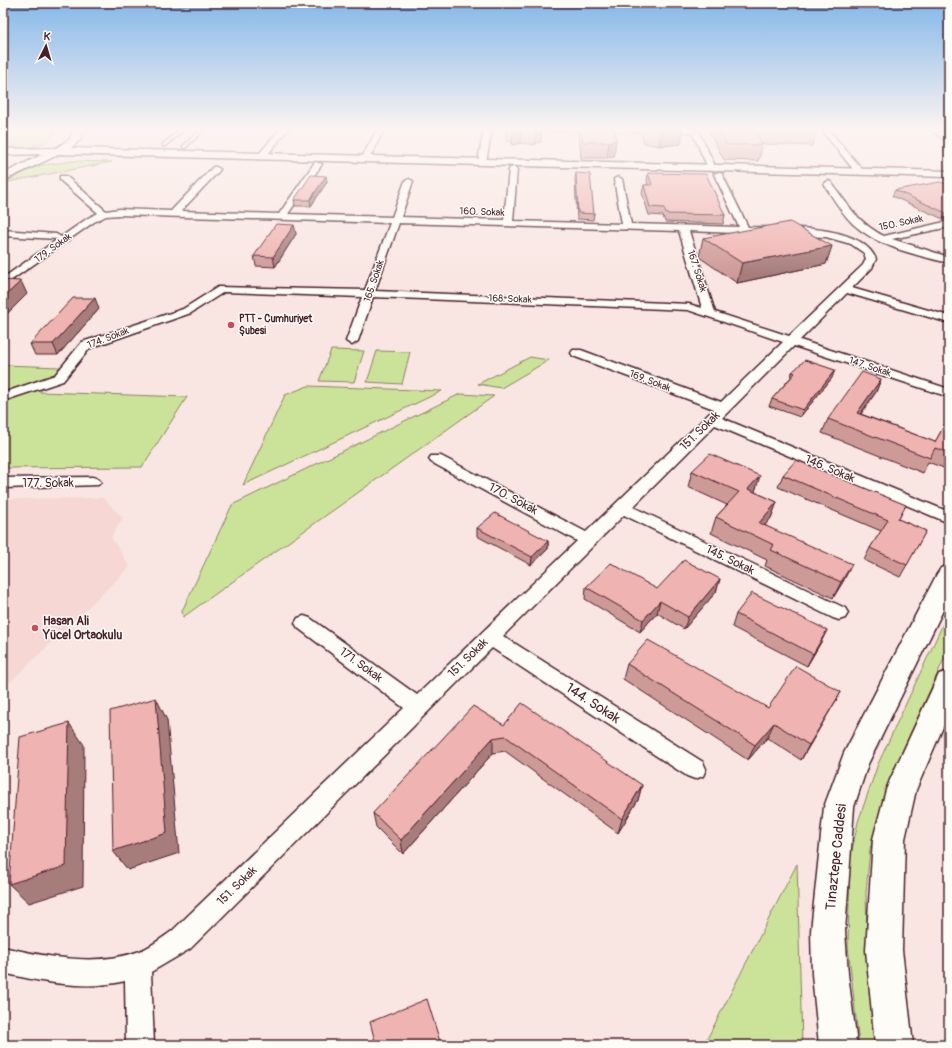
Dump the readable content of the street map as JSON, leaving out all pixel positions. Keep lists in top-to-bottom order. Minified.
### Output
{"streets":{"main road":["Tınaztepe Caddesi"],"street":["160. Sokak","150. Sokak","179. Sokak","167. Sokak","165. Sokak","168. Sokak","174. Sokak","147. Sokak","169. Sokak","151. Sokak","146. Sokak","177. Sokak","170. Sokak","145. Sokak","171. Sokak","144. Sokak"]},"crossings":[["160. Sokak","150. Sokak"],["160. Sokak","179. Sokak"],["160. Sokak","167. Sokak"],["160. Sokak","165. Sokak"],["160. Sokak","151. Sokak"],["150. Sokak","151. Sokak"],["167. Sokak","168. Sokak"],["165. Sokak","168. Sokak"],["168. Sokak","174. Sokak"],["168. Sokak","147. Sokak"],["168. Sokak","151. Sokak"],["147. Sokak","151. Sokak"],["169. Sokak","151. Sokak"],["169. Sokak","146. Sokak"],["151. Sokak","146. Sokak"],["151. Sokak","170. Sokak"],["151. Sokak","145. Sokak"],["151. Sokak","171. Sokak"],["151. Sokak","144. Sokak"]],"places":["PTT - Cumhuriyet Şubesi","Hasan Ali Yücel Ortaokulu"],"north":"top"}
